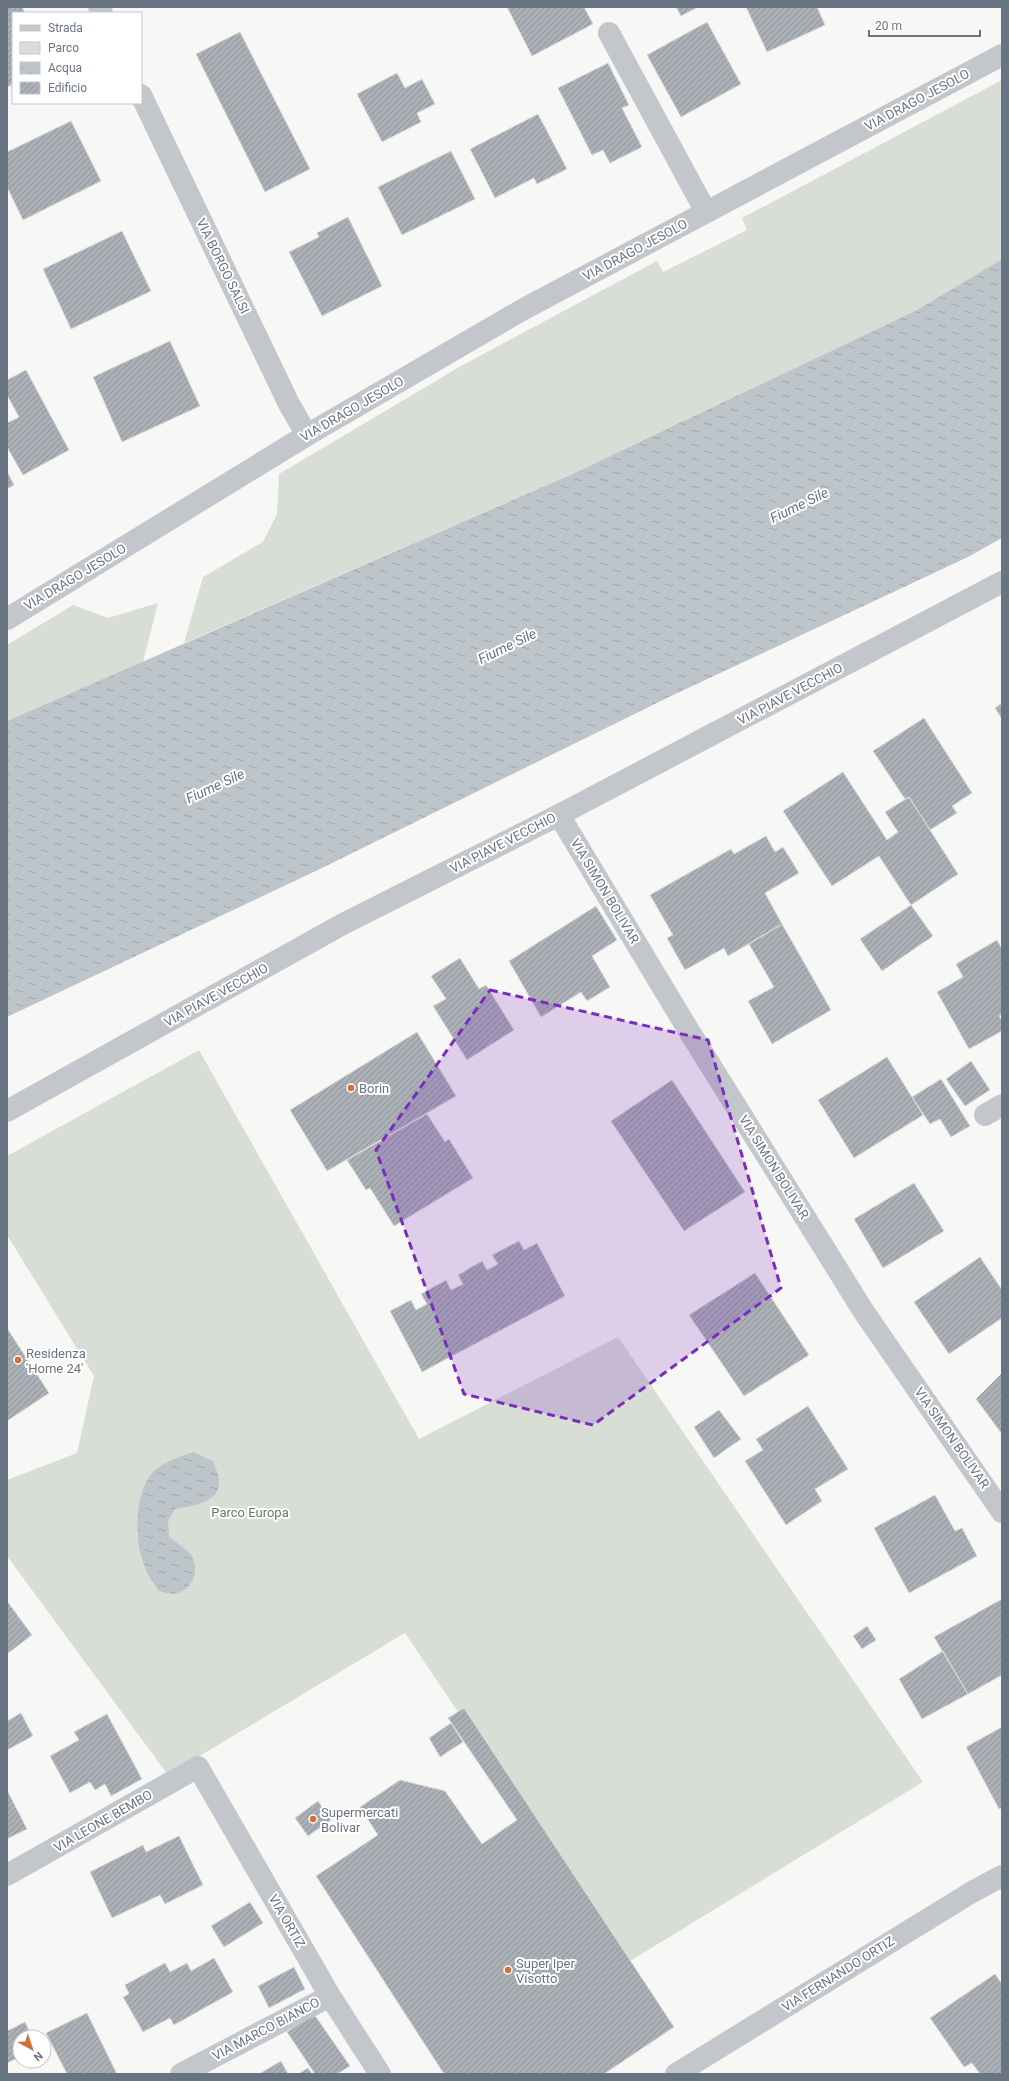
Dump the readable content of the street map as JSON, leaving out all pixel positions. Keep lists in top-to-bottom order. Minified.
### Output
{"streets":{"street":["VIA DRAGO JESOLO","VIA BORGO SALSI","VIA PIAVE VECCHIO","VIA SIMON BOLIVAR","VIA LEONE BEMBO","VIA ORTIZ","VIA FERNANDO ORTIZ","VIA MARCO BIANCO"]},"crossings":[["VIA DRAGO JESOLO","VIA BORGO SALSI"],["VIA PIAVE VECCHIO","VIA SIMON BOLIVAR"],["VIA LEONE BEMBO","VIA ORTIZ"],["VIA ORTIZ","VIA MARCO BIANCO"]],"water":["Fiume Sile"],"parks":["Parco Europa"],"places":["Borin","Residenza 'Home 24'","Supermercati Bolivar","Super Iper Visotto"],"legend":["Strada","Parco","Acqua","Edificio"],"scale_bar":"20 m","north":"bottom right"}
